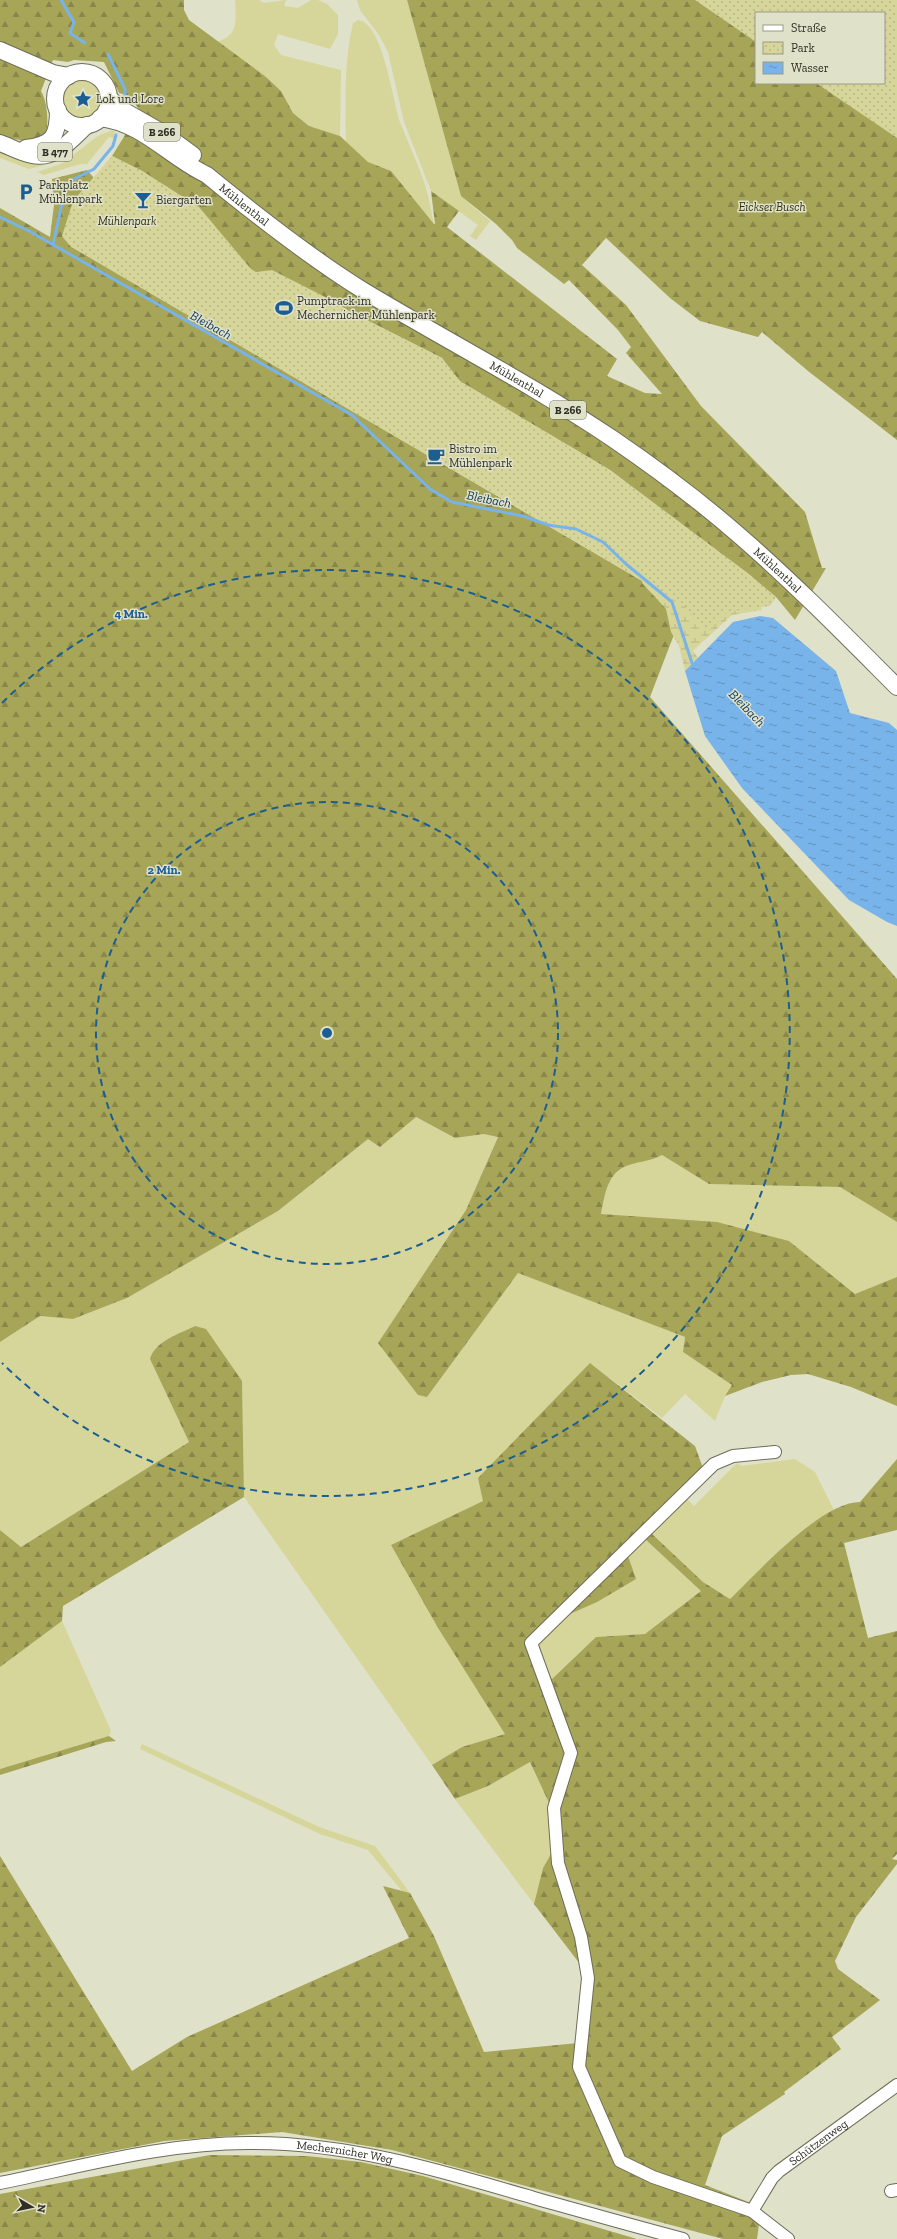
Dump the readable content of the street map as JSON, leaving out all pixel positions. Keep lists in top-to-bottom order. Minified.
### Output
{"streets":{"main road":["B 266","B 477","Mühlenthal"],"street":["Schützenweg","Mechernicher Weg"]},"crossings":[["B 477","Mühlenthal"]],"water":["Bleibach"],"parks":["Eickser Busch","Mühlenpark"],"places":{"place":["Lok und Lore"],"parking":["Parkplatz Mühlenpark"],"bar":["Biergarten"],"sports":["Pumptrack im Mechernicher Mühlenpark"],"cafe":["Bistro im Mühlenpark"]},"legend":["Straße","Park","Wasser"],"north":"right","rings":["4 Min.","2 Min."]}
